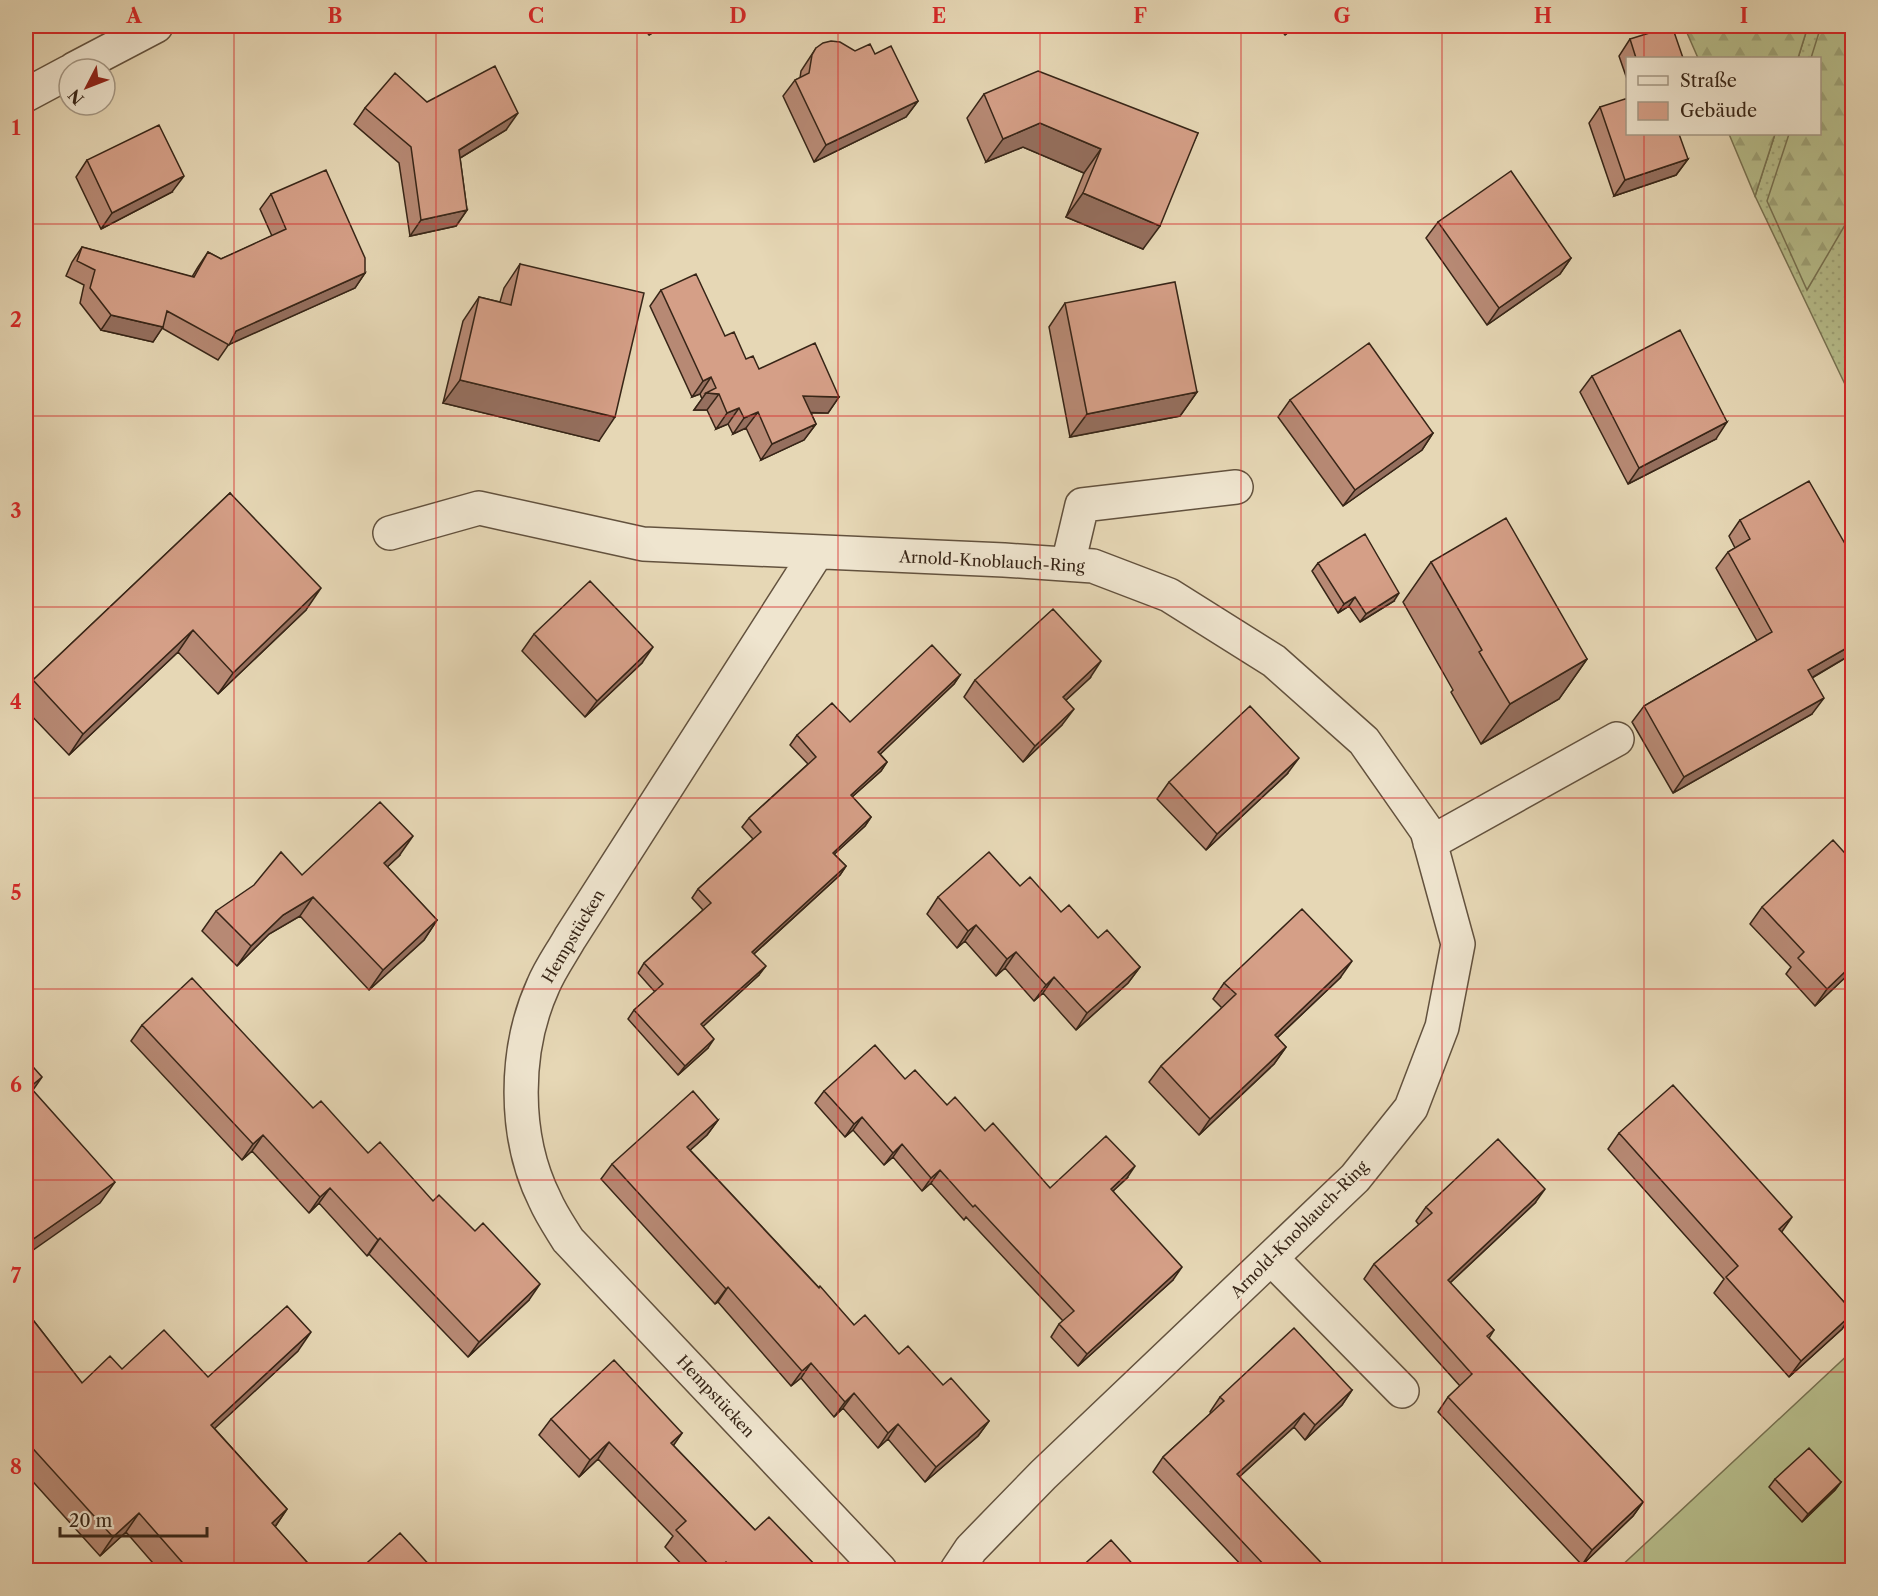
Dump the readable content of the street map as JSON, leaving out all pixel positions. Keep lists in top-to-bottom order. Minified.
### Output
{"streets":{"street":["Arnold-Knoblauch-Ring","Hempstücken"]},"crossings":[["Arnold-Knoblauch-Ring","Hempstücken"]],"legend":["Straße","Gebäude"],"scale_bar":"20 m","north":"bottom left","grid":{"columns":["A","B","C","D","E","F","G","H","I"],"rows":["1","2","3","4","5","6","7","8"]}}
